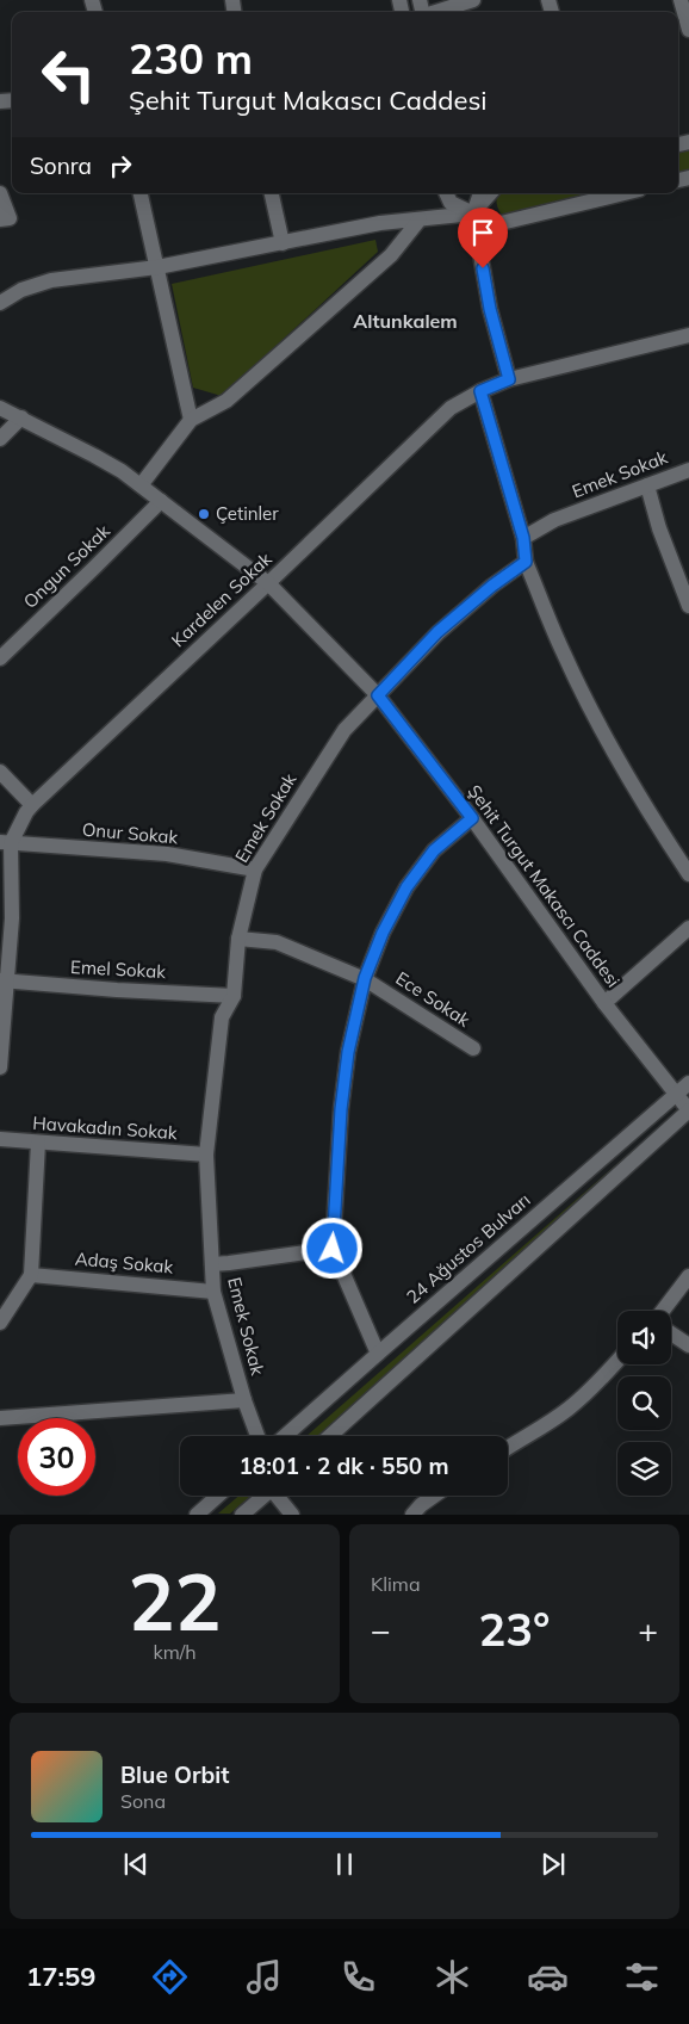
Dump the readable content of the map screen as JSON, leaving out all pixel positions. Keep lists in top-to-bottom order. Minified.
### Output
{"streets":{"street":["Emek Sokak","Ongun Sokak","Kardelen Sokak","Onur Sokak","Şehit Turgut Makascı Caddesi","Emel Sokak","Ece Sokak","Havakadın Sokak","24 Ağustos Bulvarı","Adaş Sokak"]},"crossings":[["Emek Sokak","Onur Sokak"],["Emek Sokak","Şehit Turgut Makascı Caddesi"],["Emek Sokak","Emel Sokak"],["Emek Sokak","Ece Sokak"],["Emek Sokak","Havakadın Sokak"],["Emek Sokak","Adaş Sokak"],["Ongun Sokak","Şehit Turgut Makascı Caddesi"],["Kardelen Sokak","Onur Sokak"],["Kardelen Sokak","Şehit Turgut Makascı Caddesi"],["Kardelen Sokak","Emel Sokak"],["Şehit Turgut Makascı Caddesi","24 Ağustos Bulvarı"]],"districts":["Altunkalem"],"places":["Çetinler"],"page":{"turn":["230 m","Şehit Turgut Makascı Caddesi"],"then":"Sonra","limit":"30","trip":"18:01 · 2 dk · 550 m","tile":[["22","km/h"],"Klima"],"heat":["−","23°","+"],"song":["Blue Orbit","Sona"],"tabs":"17:59"}}
